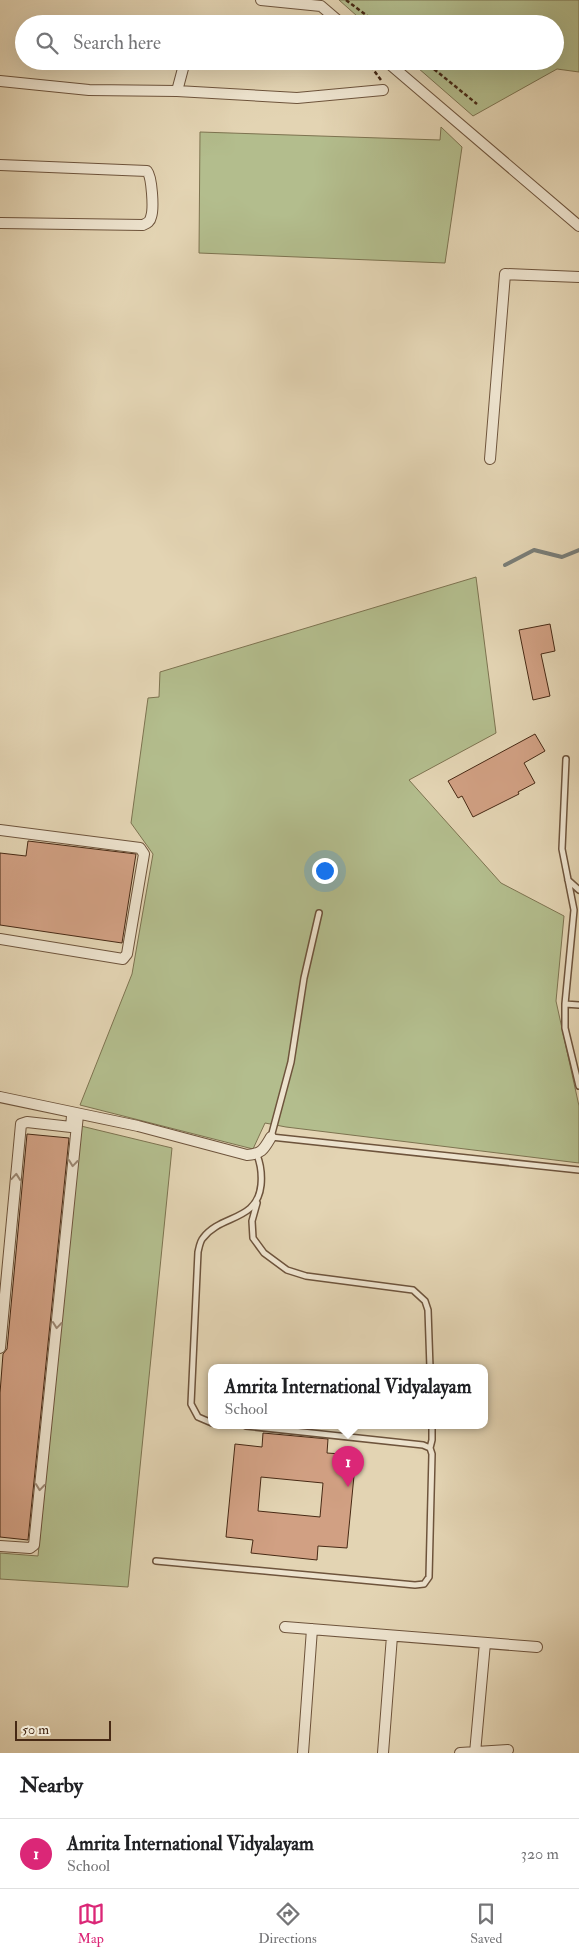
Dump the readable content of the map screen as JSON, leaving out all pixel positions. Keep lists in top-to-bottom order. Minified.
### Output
{"scale_bar":"50 m","page":{"search":"Search here","popup":["Amrita International Vidyalayam","School"],"pins":"1","scale":"50 m","heading":"Nearby","list":[{"mark":"1","name":"Amrita International Vidyalayam","note":"School","value":"320 m"}],"nav":["Map","Directions","Saved"]}}
